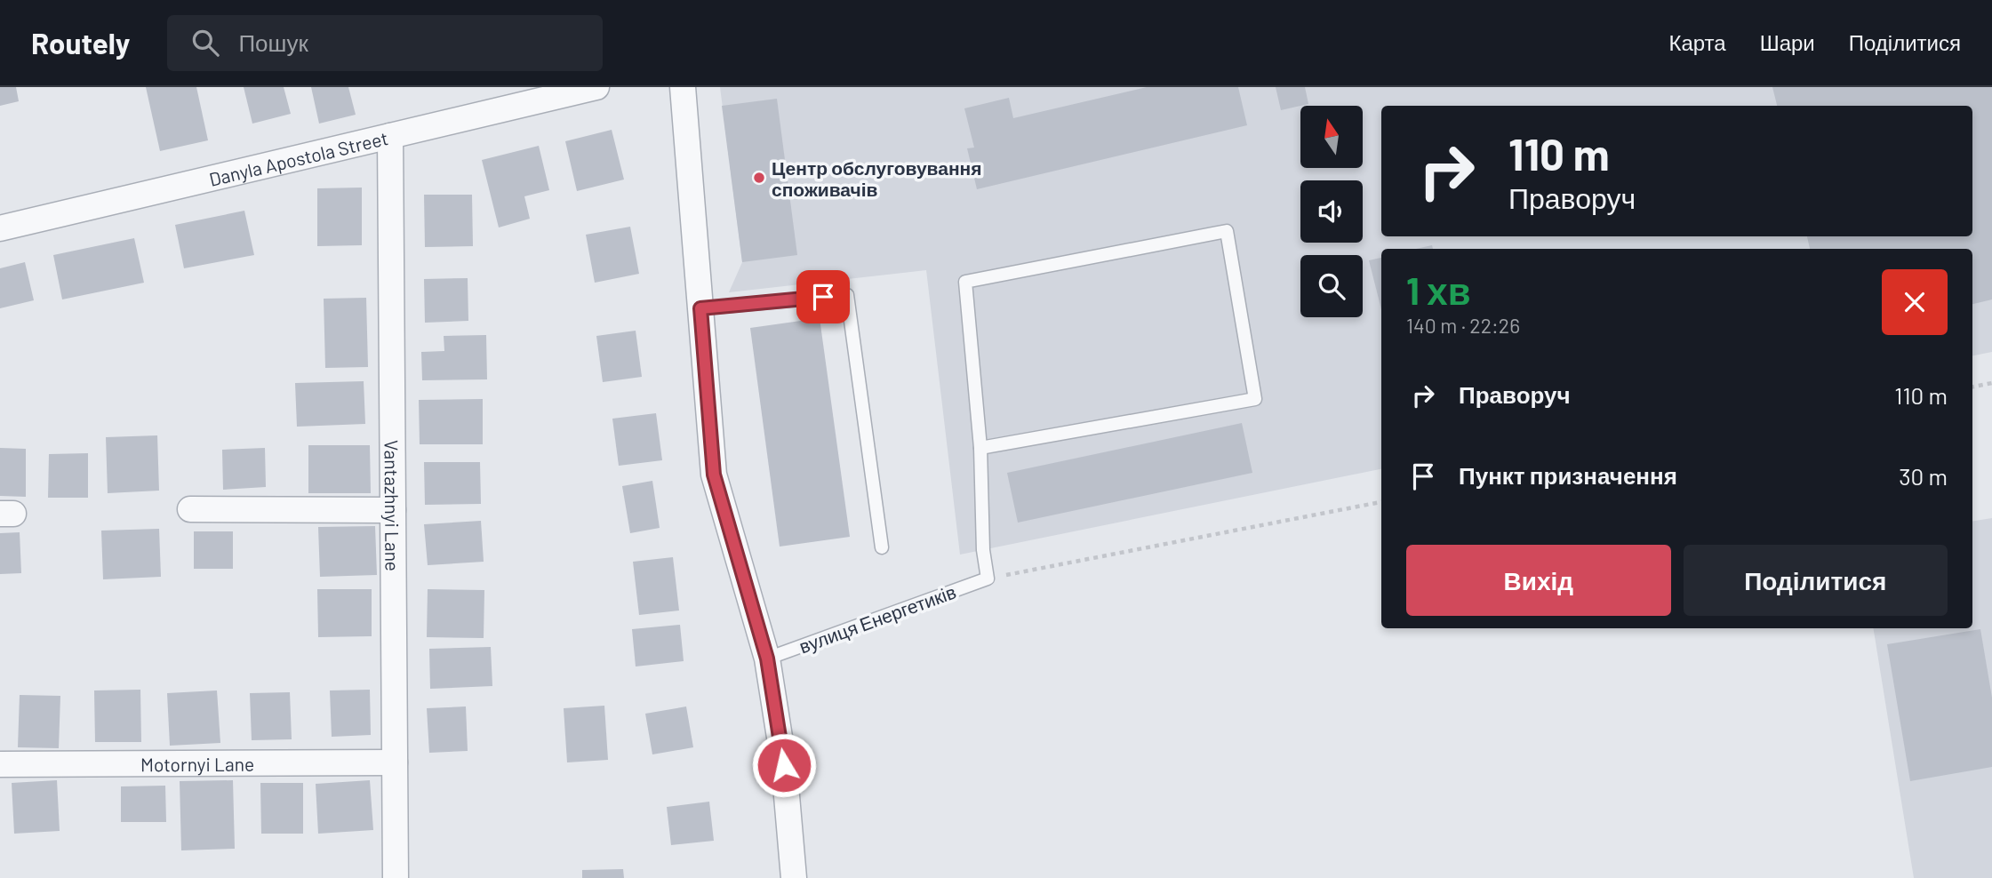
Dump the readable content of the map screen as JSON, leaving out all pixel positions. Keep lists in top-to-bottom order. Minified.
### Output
{"streets":{"street":["Danyla Apostola Street","Vantazhnyi Lane","Motornyi Lane"],"lane":["вулиця Енергетиків"]},"crossings":[["Danyla Apostola Street","Vantazhnyi Lane"],["Vantazhnyi Lane","Motornyi Lane"]],"places":["Центр обслуговування споживачів"],"north":"top","page":{"header":"Routely","search":"Пошук","nav":["Карта","Шари","Поділитися"],"turn":["110 m","Праворуч"],"heading":["1 хв","140 m · 22:26"],"list":[{"name":"Праворуч","value":"110 m"},{"name":"Пункт призначення","value":"30 m"}],"buttons":["Вихід","Поділитися"]}}
